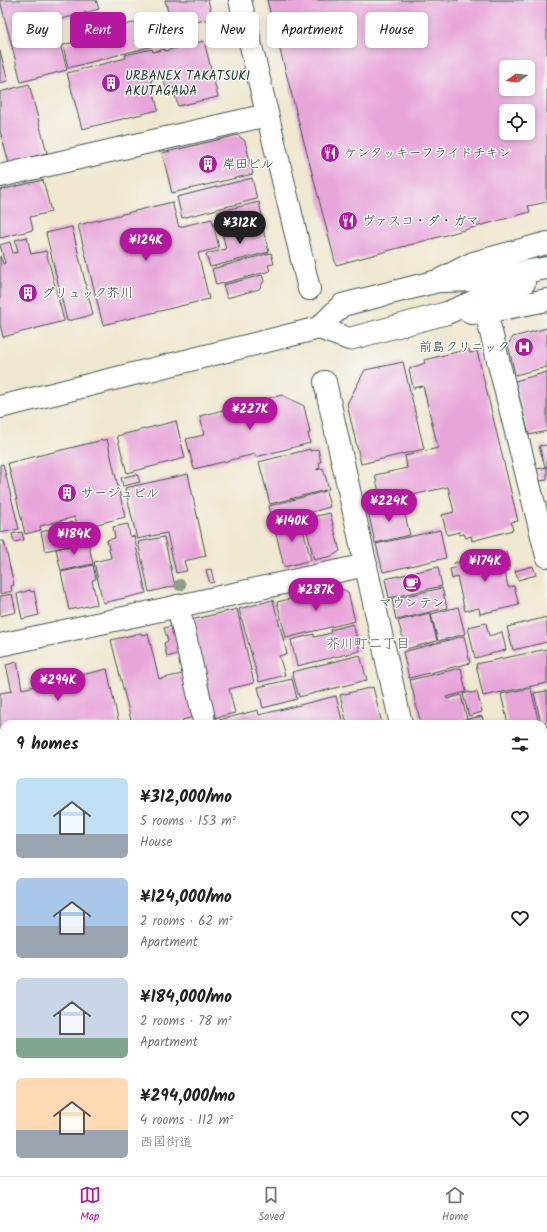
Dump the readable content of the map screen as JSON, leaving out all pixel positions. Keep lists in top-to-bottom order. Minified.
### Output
{"districts":["芥川町二丁目"],"places":{"building":["URBANEX TAKATSUKI AKUTAGAWA","岸田ビル","グリュック芥川","サージュビル"],"restaurant":["ケンタッキーフライドチキン","ヴァスコ・ダ・ガマ"],"hospital":["前島クリニック"],"cafe":["マウンテン"]},"north":"left","page":{"chip":["Buy","Rent","Filters","New","Apartment","House"],"price":["¥312K","¥124K","¥227K","¥224K","¥140K","¥184K","¥174K","¥287K","¥294K"],"heading":"9 homes","list":[{"name":"¥312,000/mo","note":"5 rooms · 153 m² · House"},{"name":"¥124,000/mo","note":"2 rooms · 62 m² · Apartment"},{"name":"¥184,000/mo","note":"2 rooms · 78 m² · Apartment"},{"name":"¥294,000/mo","note":"4 rooms · 112 m² · 西国街道"}],"tabs":["Map","Saved","Home"]}}
